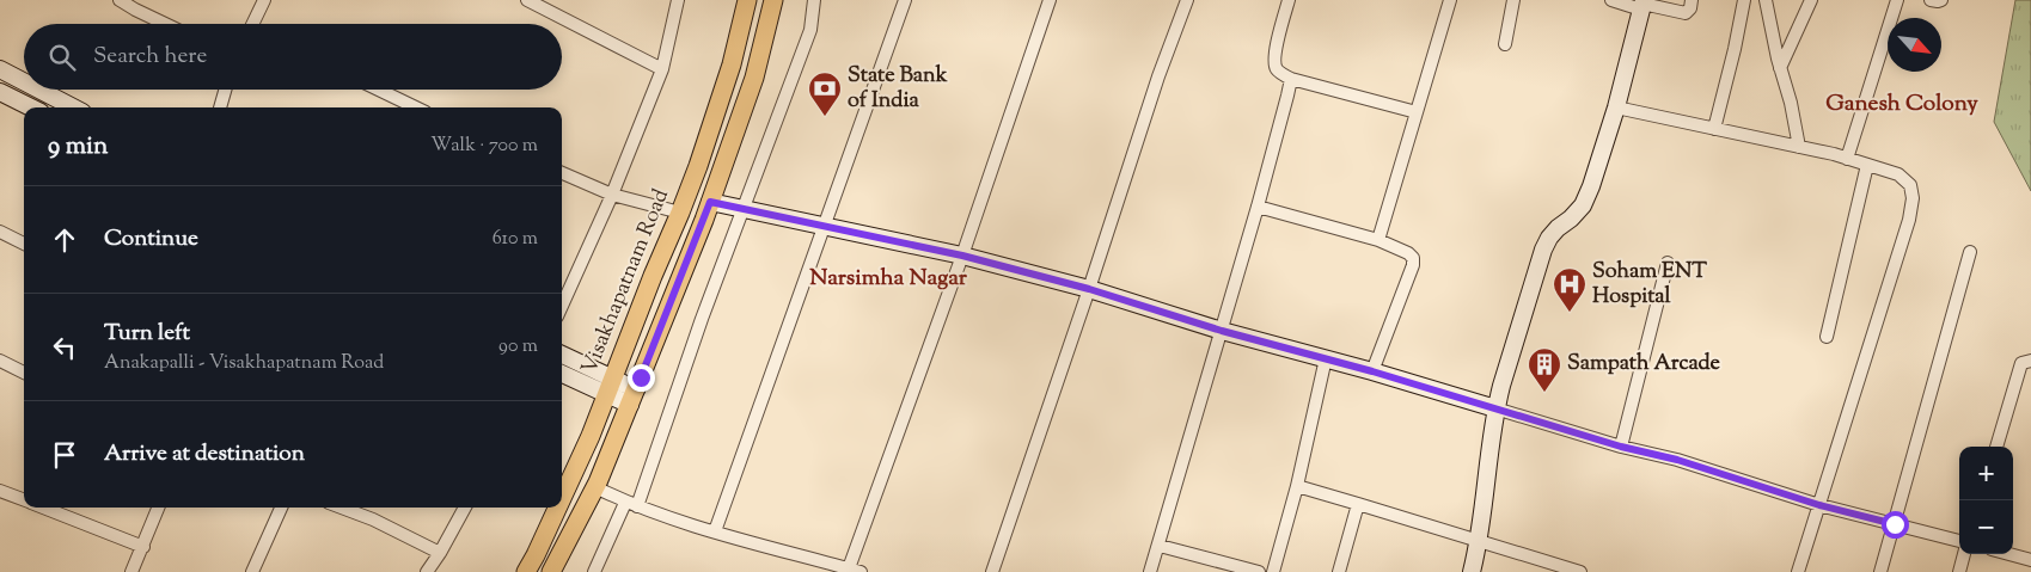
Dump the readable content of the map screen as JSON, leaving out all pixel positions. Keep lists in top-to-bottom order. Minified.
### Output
{"streets":{"main road":["Visakhapatnam Road"]},"districts":["Ganesh Colony","Narsimha Nagar"],"places":{"bank":["State Bank of India"],"hospital":["Soham ENT Hospital"],"building":["Sampath Arcade"]},"north":"bottom right","page":{"search":"Search here","heading":["9 min","Walk · 700 m"],"list":[["Continue","610 m"],["Turn left","Anakapalli - Visakhapatnam Road","90 m"],"Arrive at destination"],"map_buttons":["+","−"]}}
